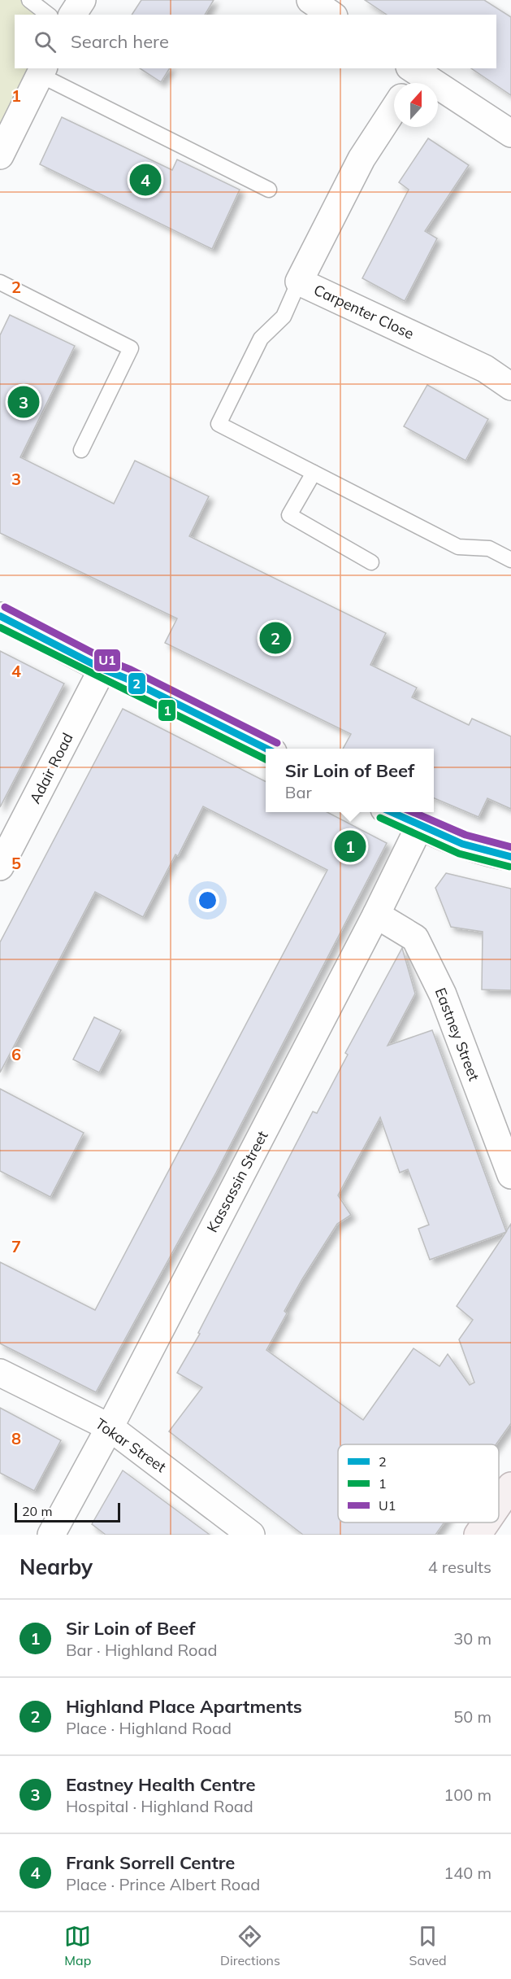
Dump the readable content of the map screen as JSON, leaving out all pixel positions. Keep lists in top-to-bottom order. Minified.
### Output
{"streets":{"street":["Carpenter Close","Adair Road","Eastney Street","Kassassin Street","Tokar Street"]},"crossings":[["Eastney Street","Kassassin Street"],["Kassassin Street","Tokar Street"]],"lines":["transit line U1","transit line 2","transit line 1"],"legend":["2","1","U1"],"scale_bar":"20 m","north":"top","page":{"search":"Search here","pins":["4","3","2","1"],"popup":["Sir Loin of Beef","Bar"],"scale":"20 m","heading":["Nearby","4 results"],"list":[{"mark":"1","name":"Sir Loin of Beef","note":"Bar · Highland Road","value":"30 m"},{"mark":"2","name":"Highland Place Apartments","note":"Place · Highland Road","value":"50 m"},{"mark":"3","name":"Eastney Health Centre","note":"Hospital · Highland Road","value":"100 m"},{"mark":"4","name":"Frank Sorrell Centre","note":"Place · Prince Albert Road","value":"140 m"}],"nav":["Map","Directions","Saved"]},"grid":{"rows":["1","2","3","4","5","6","7","8"]}}
